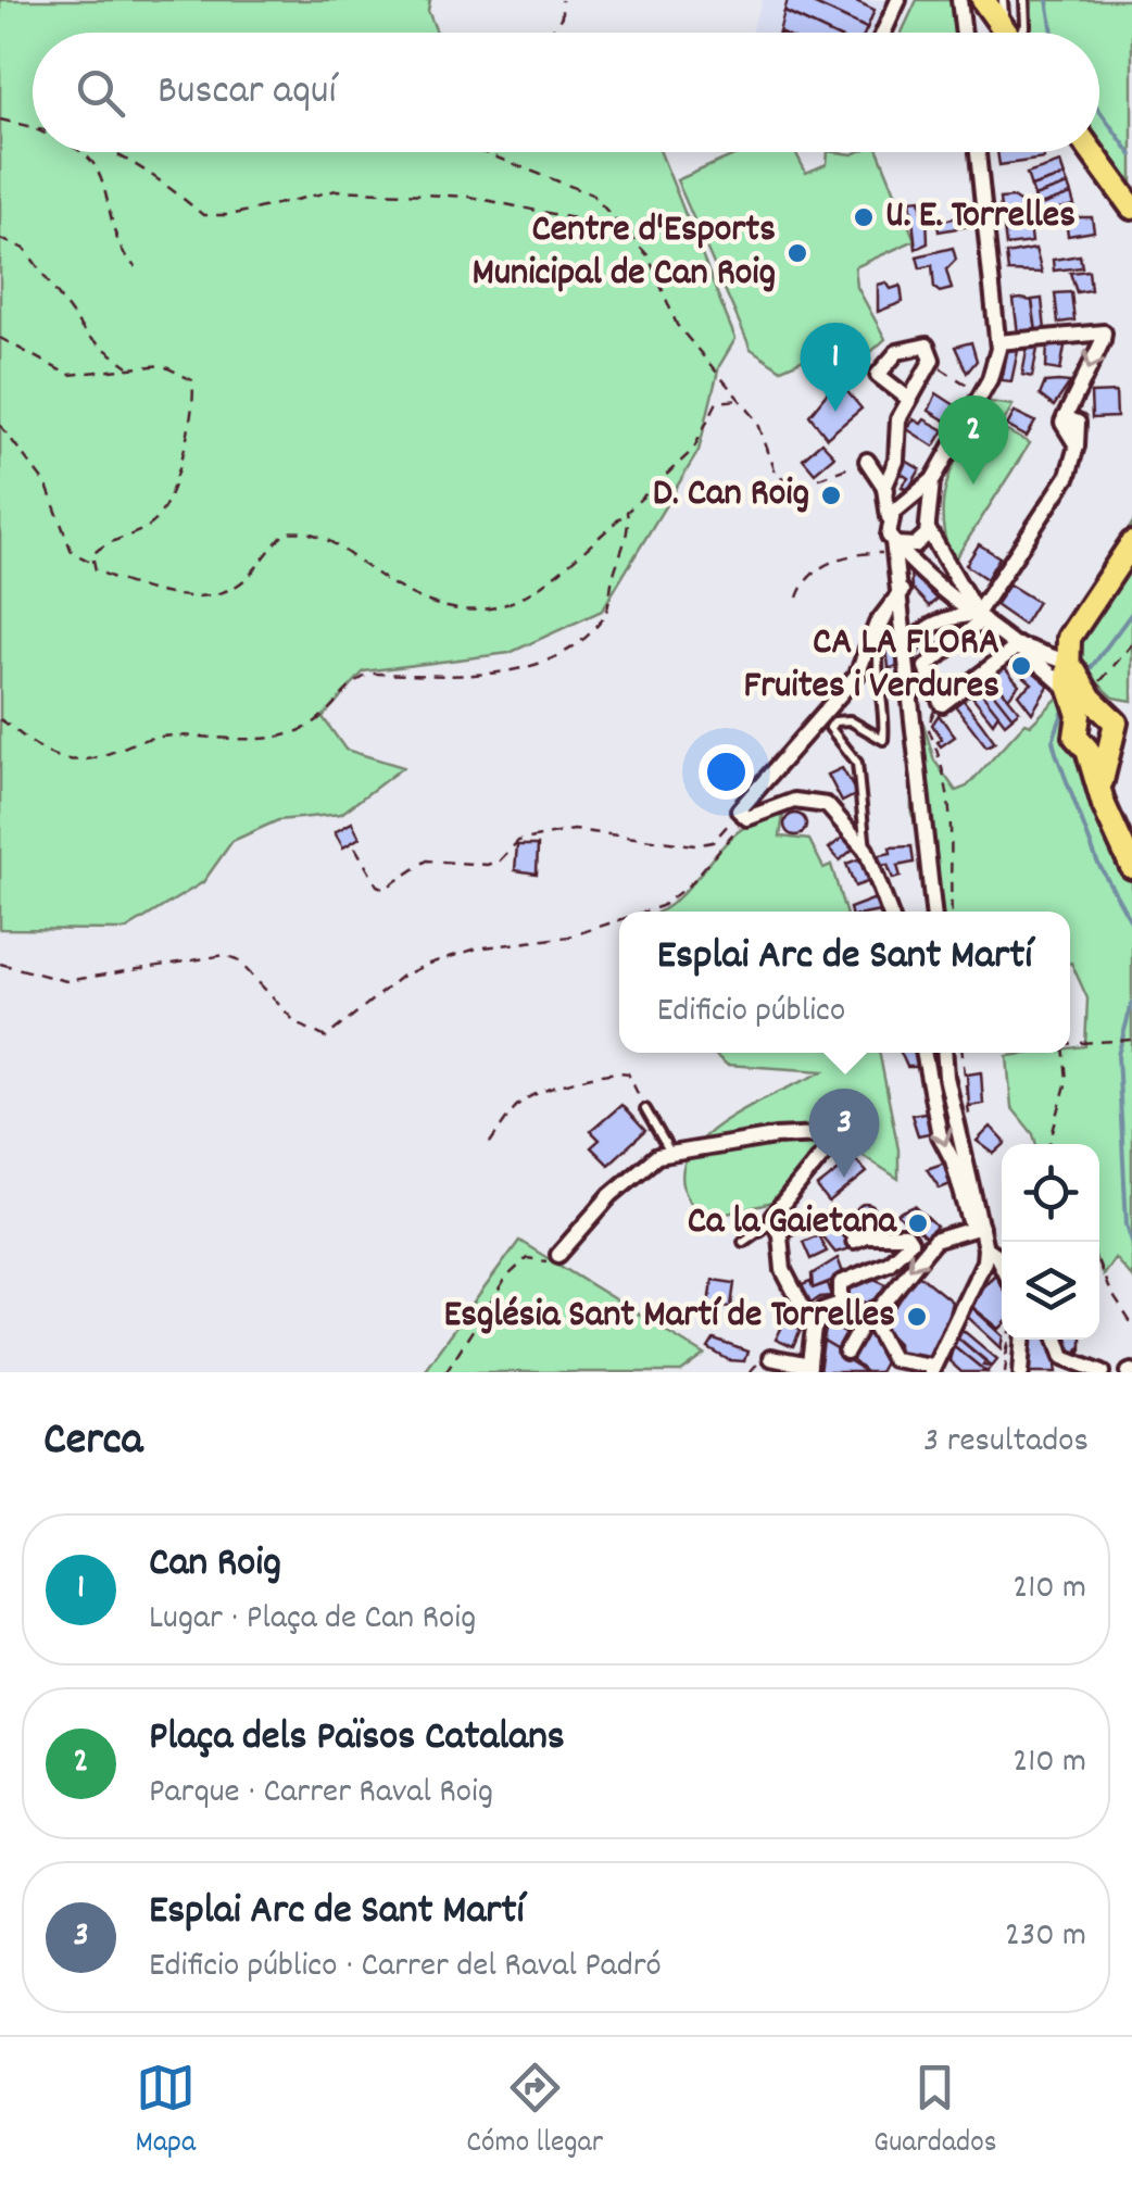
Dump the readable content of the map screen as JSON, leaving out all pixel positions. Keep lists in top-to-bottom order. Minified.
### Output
{"places":["U. E. Torrelles","Centre d'Esports Municipal de Can Roig","D. Can Roig","CA LA FLORA Fruites i Verdures","Ca la Gaietana","Església Sant Martí de Torrelles"],"page":{"search":"Buscar aquí","pins":["1","2","3"],"popup":["Esplai Arc de Sant Martí","Edificio público"],"heading":["Cerca","3 resultados"],"list":[{"mark":"1","name":"Can Roig","note":"Lugar · Plaça de Can Roig","value":"210 m"},{"mark":"2","name":"Plaça dels Països Catalans","note":"Parque · Carrer Raval Roig","value":"210 m"},{"mark":"3","name":"Esplai Arc de Sant Martí","note":"Edificio público · Carrer del Raval Padró","value":"230 m"}],"nav":["Mapa","Cómo llegar","Guardados"]}}
